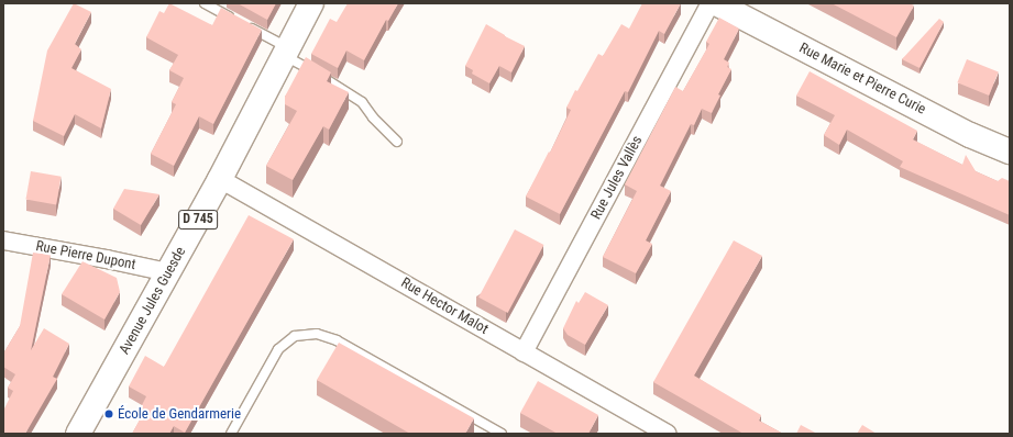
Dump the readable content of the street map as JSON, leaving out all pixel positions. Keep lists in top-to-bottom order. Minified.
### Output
{"streets":{"main road":["Rue Marie et Pierre Curie","D 745","Avenue Jules Guesde"],"street":["Rue Jules Vallès","Rue Pierre Dupont","Rue Hector Malot"]},"crossings":[["Rue Jules Vallès","Rue Hector Malot"],["Rue Pierre Dupont","Avenue Jules Guesde"],["Avenue Jules Guesde","Rue Hector Malot"]],"places":["École de Gendarmerie"]}
